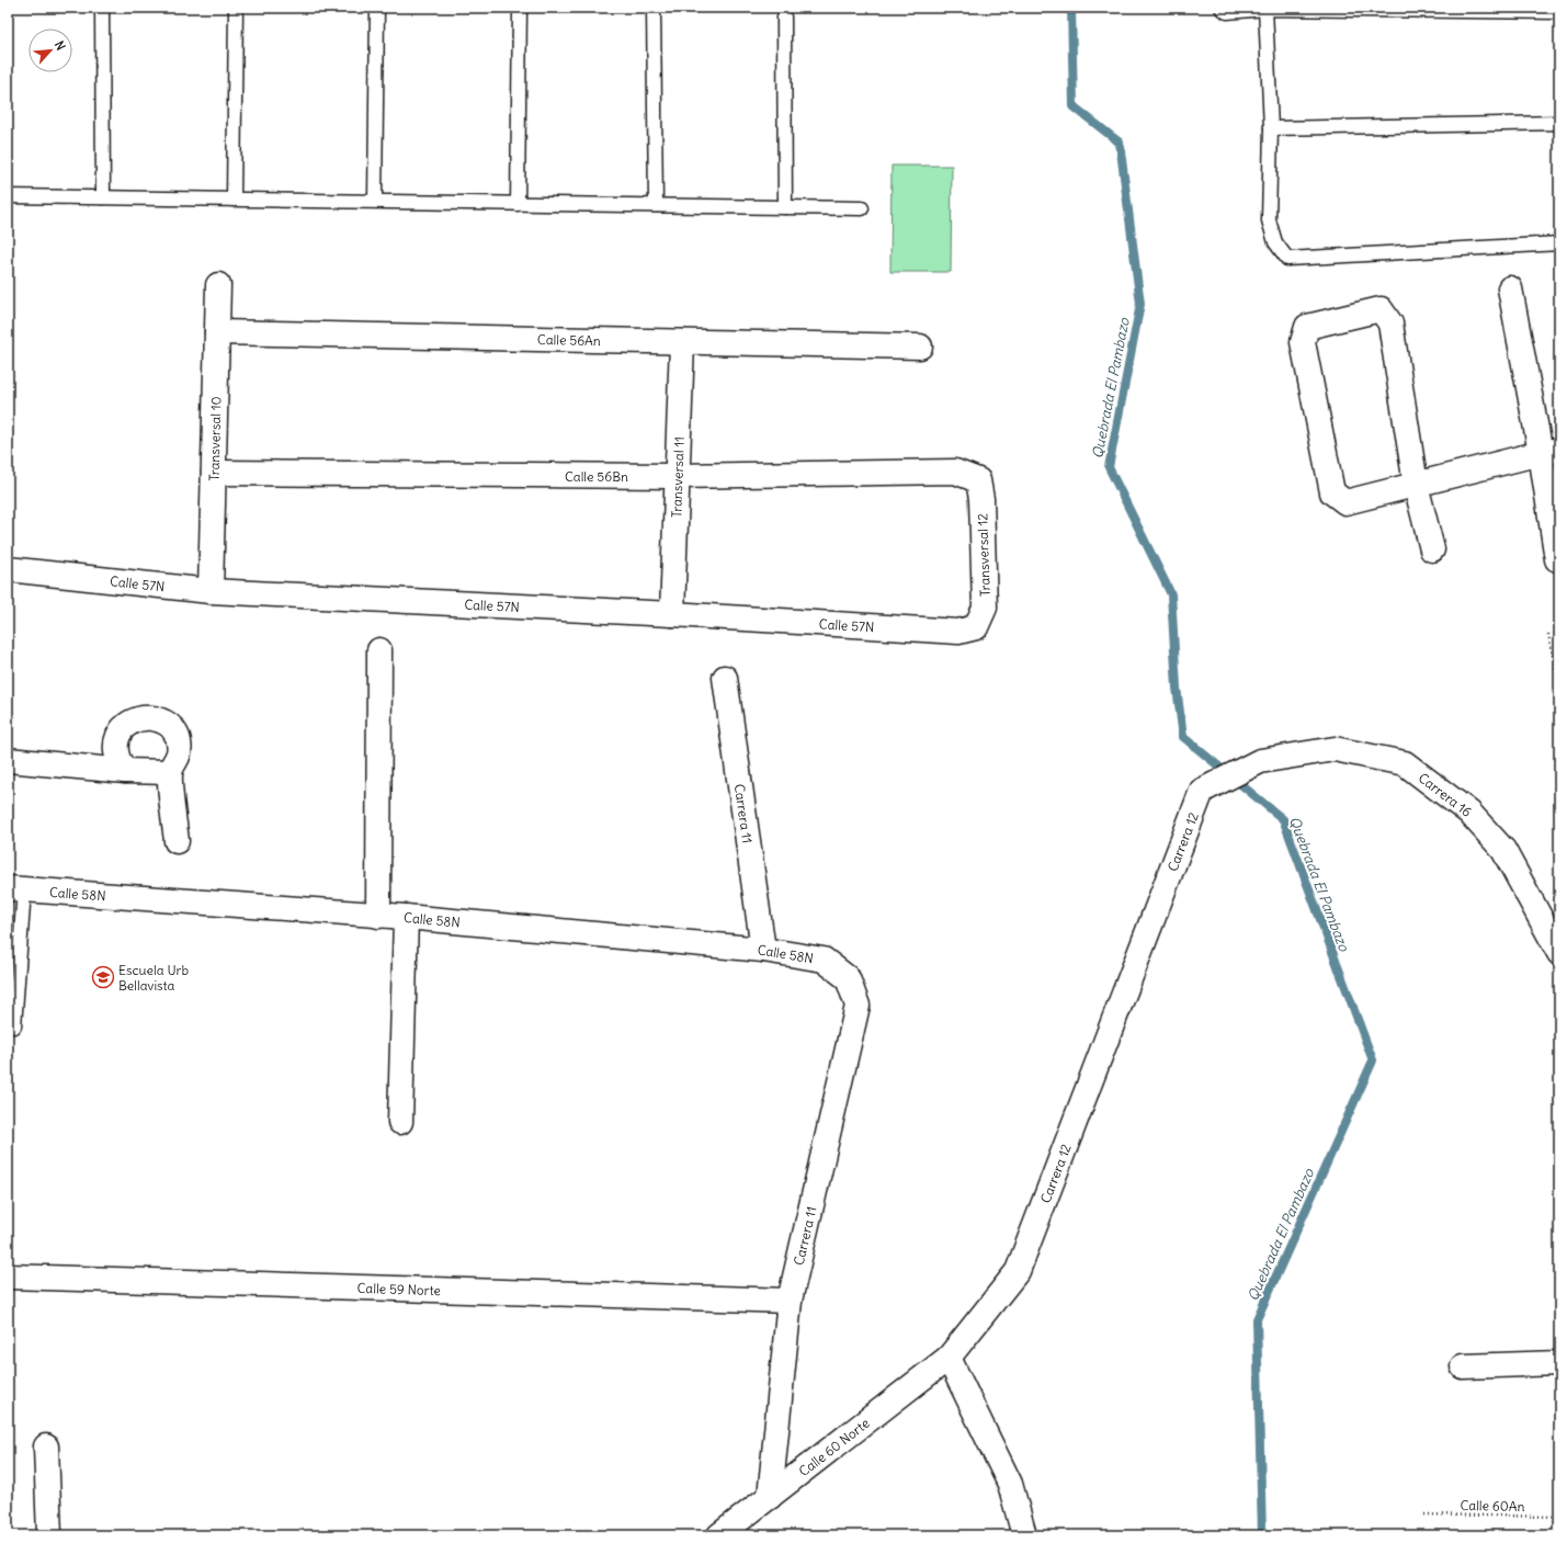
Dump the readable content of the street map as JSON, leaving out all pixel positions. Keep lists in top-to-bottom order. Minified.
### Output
{"streets":{"street":["Calle 56An","Transversal 10","Calle 56Bn","Transversal 11","Transversal 12","Calle 57N","Carrera 16","Carrera 11","Carrera 12","Calle 58N","Calle 59 Norte","Calle 60 Norte"],"path":["Calle 60An"]},"crossings":[["Calle 56An","Transversal 10"],["Calle 56An","Transversal 11"],["Transversal 10","Calle 56Bn"],["Transversal 10","Calle 57N"],["Calle 56Bn","Transversal 11"],["Calle 56Bn","Transversal 12"],["Transversal 11","Calle 57N"],["Transversal 12","Calle 57N"],["Carrera 16","Carrera 12"],["Carrera 11","Calle 58N"],["Carrera 11","Calle 59 Norte"],["Carrera 11","Calle 60 Norte"],["Carrera 12","Calle 60 Norte"]],"water":["Quebrada El Pambazo"],"places":{"school or university":["Escuela Urb Bellavista"]},"north":"top right"}
